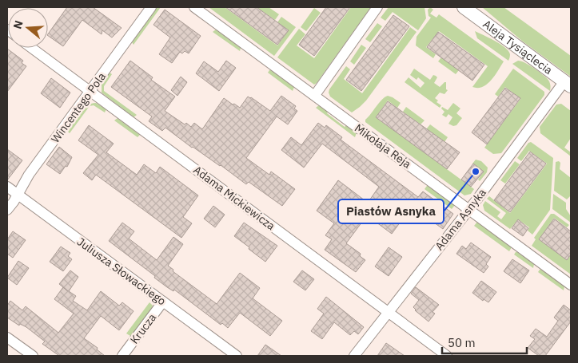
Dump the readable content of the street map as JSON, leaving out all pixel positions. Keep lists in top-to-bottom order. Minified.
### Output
{"streets":{"street":["Aleja Tysiąclecia","Wincentego Pola","Mikołaja Reja","Adama Mickiewicza","Adama Asnyka","Juliusza Słowackiego","Krucza"]},"crossings":[["Aleja Tysiąclecia","Adama Asnyka"],["Wincentego Pola","Adama Mickiewicza"],["Wincentego Pola","Juliusza Słowackiego"],["Mikołaja Reja","Adama Asnyka"],["Adama Mickiewicza","Adama Asnyka"],["Juliusza Słowackiego","Krucza"]],"places":["Piastów Asnyka"],"scale_bar":"50 m","north":"left"}
